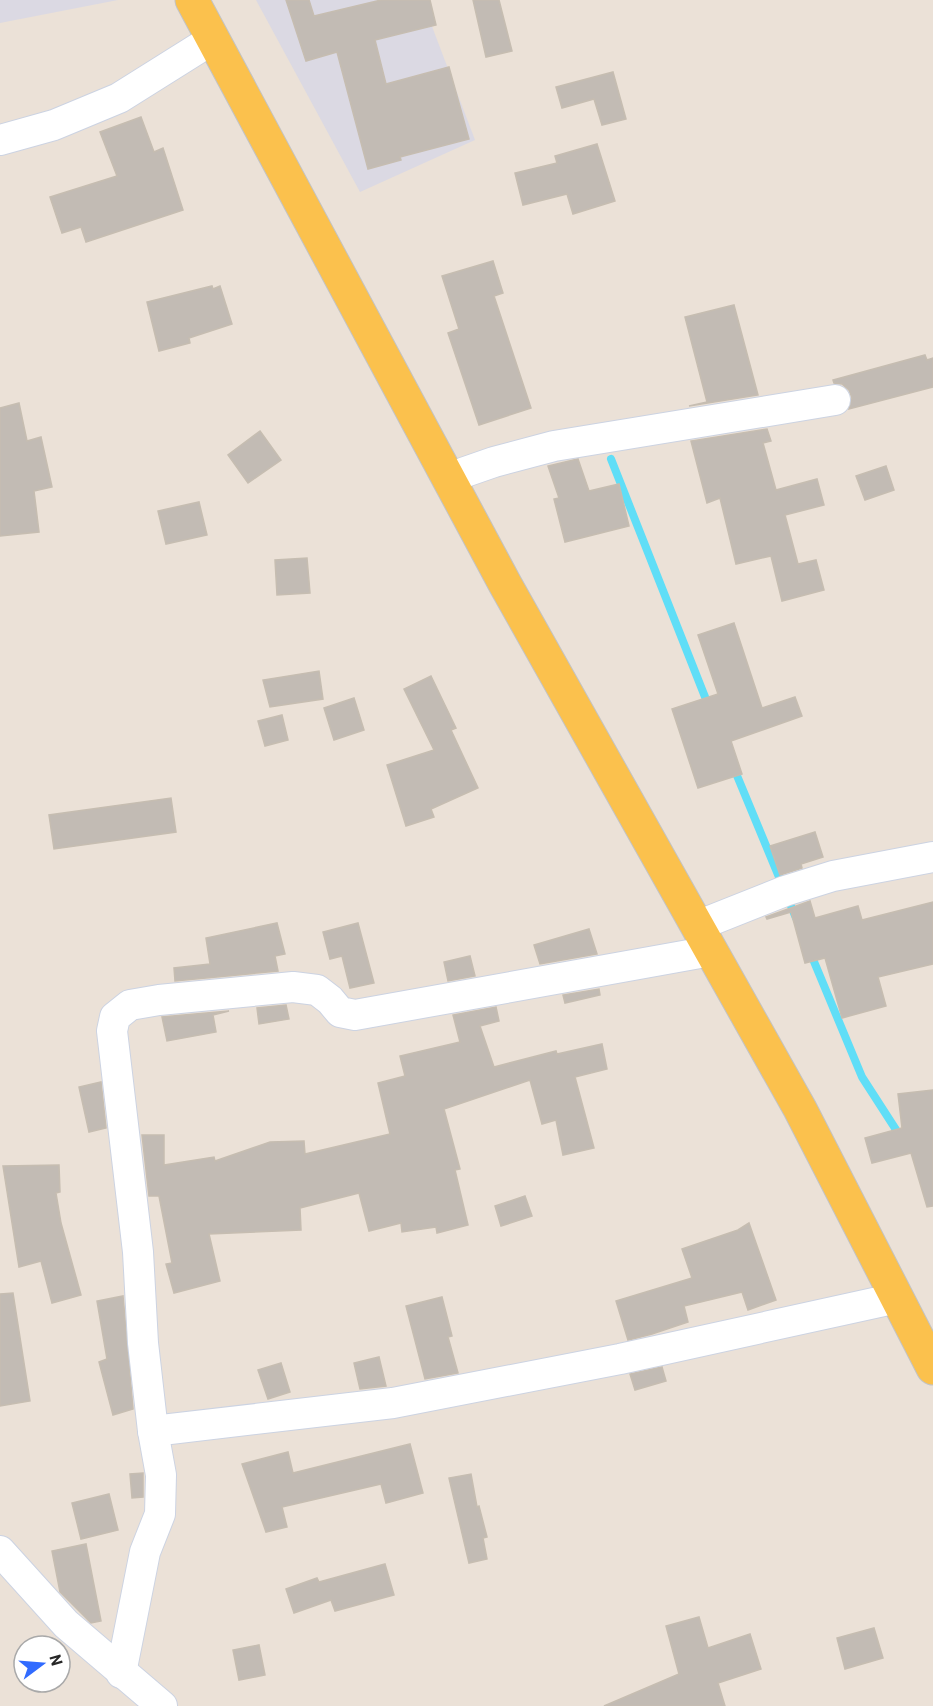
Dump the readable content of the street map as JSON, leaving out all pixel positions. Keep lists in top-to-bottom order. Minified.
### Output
{"north":"right"}
